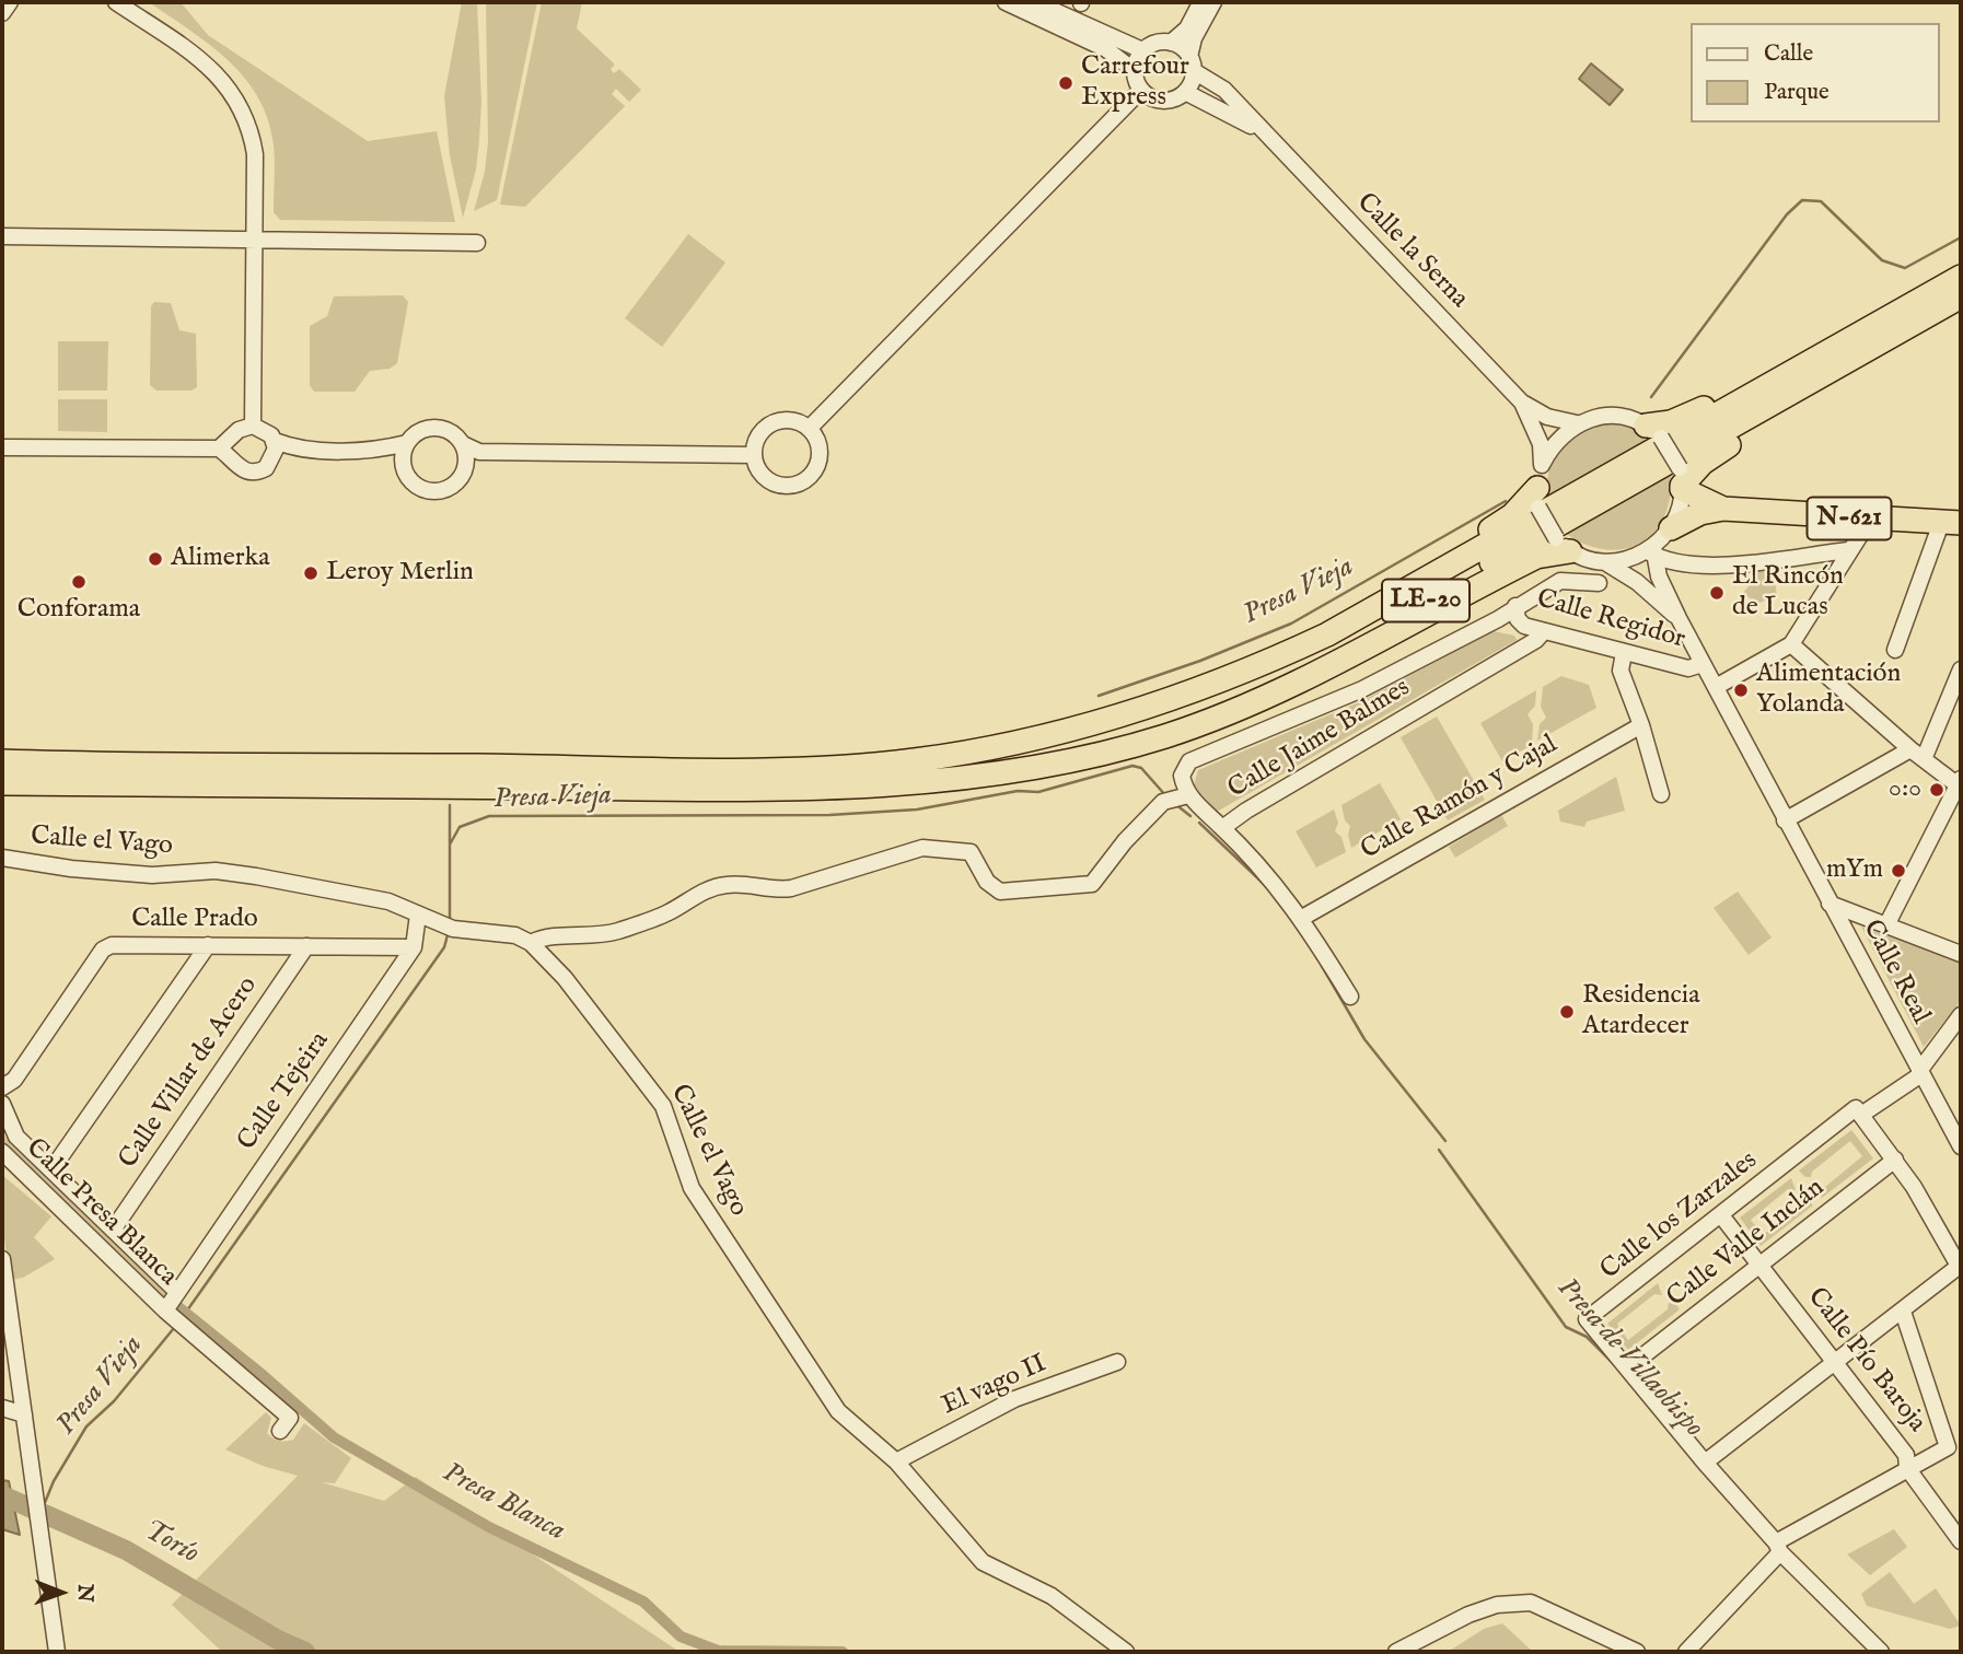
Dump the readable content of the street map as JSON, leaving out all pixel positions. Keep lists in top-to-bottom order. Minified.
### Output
{"streets":{"highway":["N-621","LE-20"],"street":["Calle la Serna","Calle Regidor","Calle Jaime Balmes","Calle Ramón y Cajal","Calle el Vago","Calle Prado","Calle Real","Calle Villar de Acero","Calle Tejeira","Calle Presa Blanca","Calle los Zarzales","Calle Valle Inclán","Calle Pío Baroja","El vago II"]},"crossings":[["Calle la Serna","N-621"],["Calle la Serna","Calle Real"],["N-621","Calle Real"],["Calle Regidor","Calle Jaime Balmes"],["Calle Regidor","Calle Real"],["Calle Jaime Balmes","Calle Ramón y Cajal"],["Calle el Vago","Calle Tejeira"],["Calle el Vago","El vago II"],["Calle Prado","Calle Villar de Acero"],["Calle Prado","Calle Tejeira"],["Calle Villar de Acero","Calle Presa Blanca"],["Calle Tejeira","Calle Presa Blanca"],["Calle los Zarzales","Calle Valle Inclán"],["Calle los Zarzales","Calle Pío Baroja"],["Calle Valle Inclán","Calle Pío Baroja"]],"water":["Presa Vieja","Presa de Villaobispo","Presa Blanca","Torío"],"places":["Carrefour Express","Alimerka","Leroy Merlin","Conforama","El Rincón de Lucas","Alimentación Yolanda","0:0","mYm","Residencia Atardecer"],"legend":["Calle","Parque"],"north":"right"}
